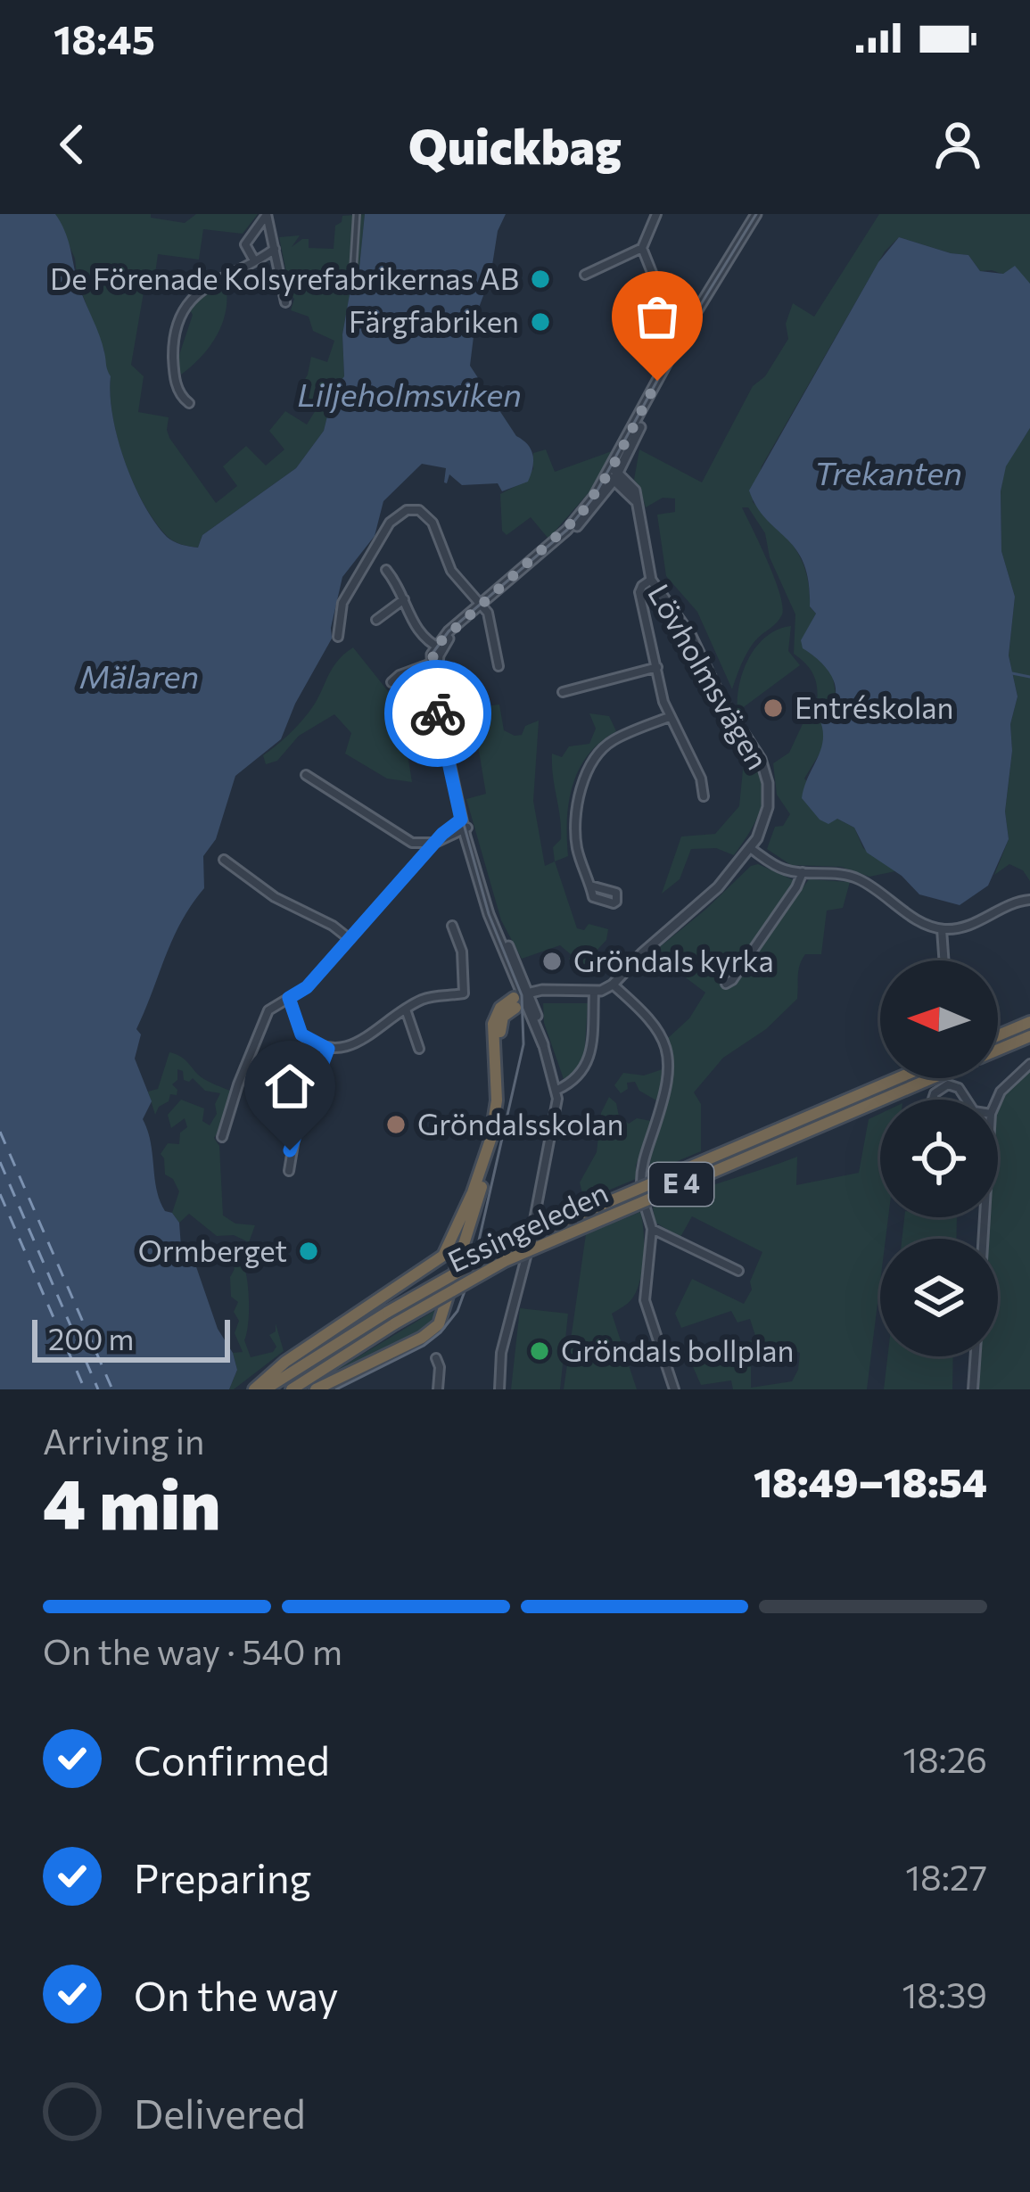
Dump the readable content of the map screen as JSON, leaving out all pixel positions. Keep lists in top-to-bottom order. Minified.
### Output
{"streets":{"highway":["E 4","Essingeleden"],"street":["Lövholmsvägen"]},"water":["Liljeholmsviken","Trekanten","Mälaren"],"places":["De Förenade Kolsyrefabrikernas AB","Färgfabriken","Entréskolan","Gröndals kyrka","Gröndalsskolan","Ormberget","Gröndals bollplan"],"scale_bar":"200 m","north":"left","page":{"status":"18:45","header":"Quickbag","scale":"200 m","heading":["4 min","Arriving in","18:49–18:54"],"bar":"On the way · 540 m","list":[["Confirmed","18:26"],["Preparing","18:27"],["On the way","18:39"],"Delivered"]}}
